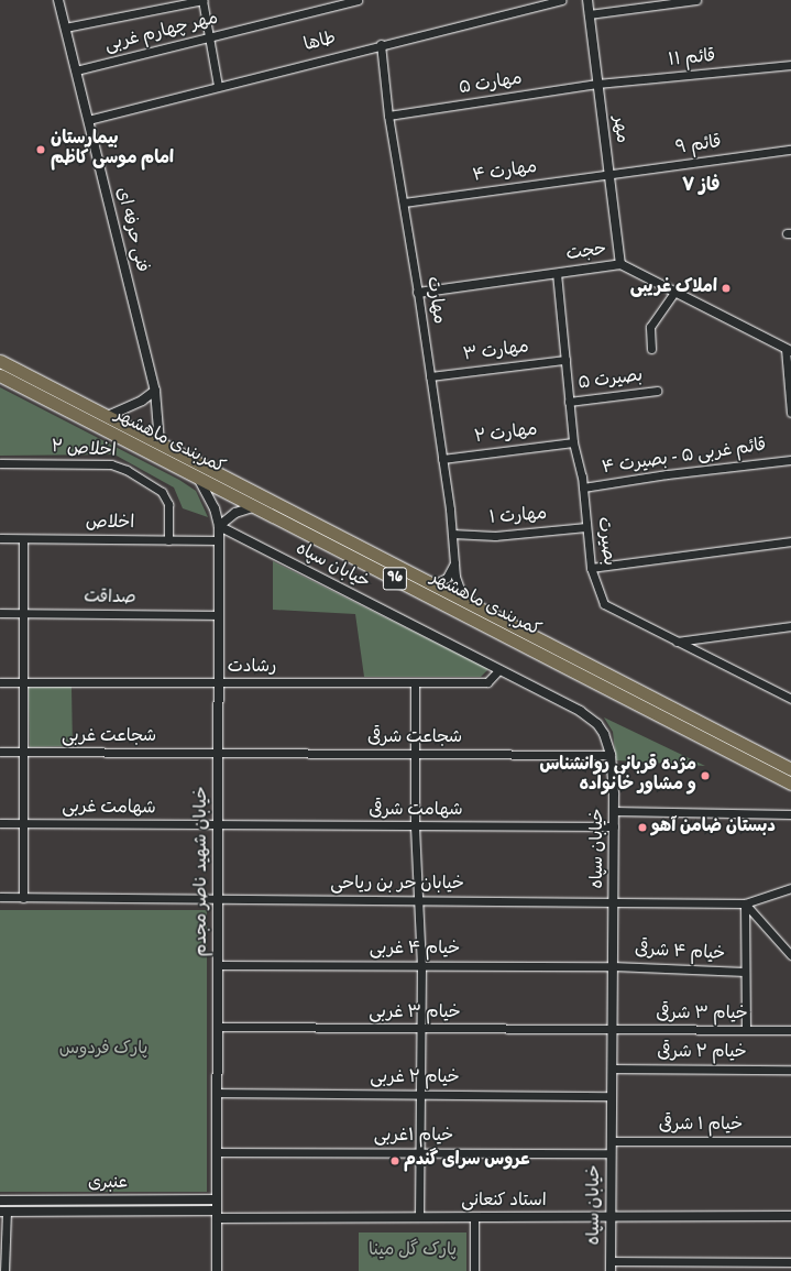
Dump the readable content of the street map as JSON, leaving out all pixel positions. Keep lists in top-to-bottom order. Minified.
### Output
{"streets":{"main road":["کمربندی ماهشهر","96"],"street":["مهر چهارم غربی","طاها","قائم ۱۱","مهارت ۵","مهر","قائم ۹","مهارت ۴","فنی حرفه ای","حجت","مهارت","مهارت ۳","بصیرت ۵","مهارت ۲","اخلاص ۲","قائم غربی ۵ - بصیرت ۴","مهارت ۱","اخلاص","بصیرت","خیابان سپاه","صداقت","رشادت","شجاعت غربی","شجاعت شرقی","شهامت غربی","شهامت شرقی","خیابان شهید ناصر مجدم","خیابان حر بن ریاحی","خیام ۴ غربی","خیام ۴ شرقی","خیام ۳ غربی","خیام ۳ شرقی","خیام ۲ شرقی","خیام ۲ غربی","خیام ۱ شرقی","خیام ۱غربی","عنبری","استاد کنعانی"]},"crossings":[["مهر چهارم غربی","فنی حرفه ای"],["طاها","فنی حرفه ای"],["طاها","مهارت"],["قائم ۱۱","مهارت ۵"],["قائم ۱۱","مهر"],["مهارت ۵","مهر"],["مهارت ۵","مهارت"],["مهر","قائم ۹"],["مهر","مهارت ۴"],["مهر","حجت"],["قائم ۹","مهارت ۴"],["مهارت ۴","مهارت"],["فنی حرفه ای","کمربندی ماهشهر"],["حجت","مهارت"],["حجت","بصیرت"],["مهارت","مهارت ۳"],["مهارت","مهارت ۲"],["مهارت","کمربندی ماهشهر"],["مهارت","مهارت ۱"],["مهارت ۳","بصیرت"],["بصیرت ۵","بصیرت"],["مهارت ۲","بصیرت"],["کمربندی ماهشهر","خیابان شهید ناصر مجدم"],["اخلاص ۲","اخلاص"],["قائم غربی ۵ - بصیرت ۴","بصیرت"],["مهارت ۱","بصیرت"],["اخلاص","خیابان شهید ناصر مجدم"],["خیابان سپاه","رشادت"],["خیابان سپاه","شجاعت شرقی"],["خیابان سپاه","شهامت شرقی"],["خیابان سپاه","خیابان شهید ناصر مجدم"],["خیابان سپاه","خیابان حر بن ریاحی"],["خیابان سپاه","خیام ۴ غربی"],["خیابان سپاه","خیام ۴ شرقی"],["خیابان سپاه","خیام ۳ غربی"],["خیابان سپاه","خیام ۳ شرقی"],["خیابان سپاه","خیام ۲ شرقی"],["خیابان سپاه","خیام ۲ غربی"],["خیابان سپاه","خیام ۱ شرقی"],["خیابان سپاه","خیام ۱غربی"],["خیابان سپاه","استاد کنعانی"],["صداقت","خیابان شهید ناصر مجدم"],["رشادت","خیابان شهید ناصر مجدم"],["شجاعت غربی","شجاعت شرقی"],["شجاعت غربی","خیابان شهید ناصر مجدم"],["شجاعت شرقی","خیابان شهید ناصر مجدم"],["شهامت غربی","شهامت شرقی"],["شهامت غربی","خیابان شهید ناصر مجدم"],["شهامت شرقی","خیابان شهید ناصر مجدم"],["خیابان شهید ناصر مجدم","خیابان حر بن ریاحی"],["خیابان شهید ناصر مجدم","خیام ۴ غربی"],["خیابان شهید ناصر مجدم","خیام ۳ غربی"],["خیابان شهید ناصر مجدم","خیام ۲ غربی"],["خیابان شهید ناصر مجدم","خیام ۱غربی"],["خیابان شهید ناصر مجدم","عنبری"],["خیابان شهید ناصر مجدم","استاد کنعانی"],["خیام ۴ غربی","خیام ۴ شرقی"],["خیام ۳ غربی","خیام ۳ شرقی"],["عنبری","استاد کنعانی"]],"districts":["فاز ۷"],"parks":["پارک فردوس","پارک گل مینا"],"places":["بیمارستان امام موسی کاظم","املاک غریبی","مژده قربانی روانشناس و مشاور خانواده","دبستان ضامن آهو","عروس سرای گندم"]}
